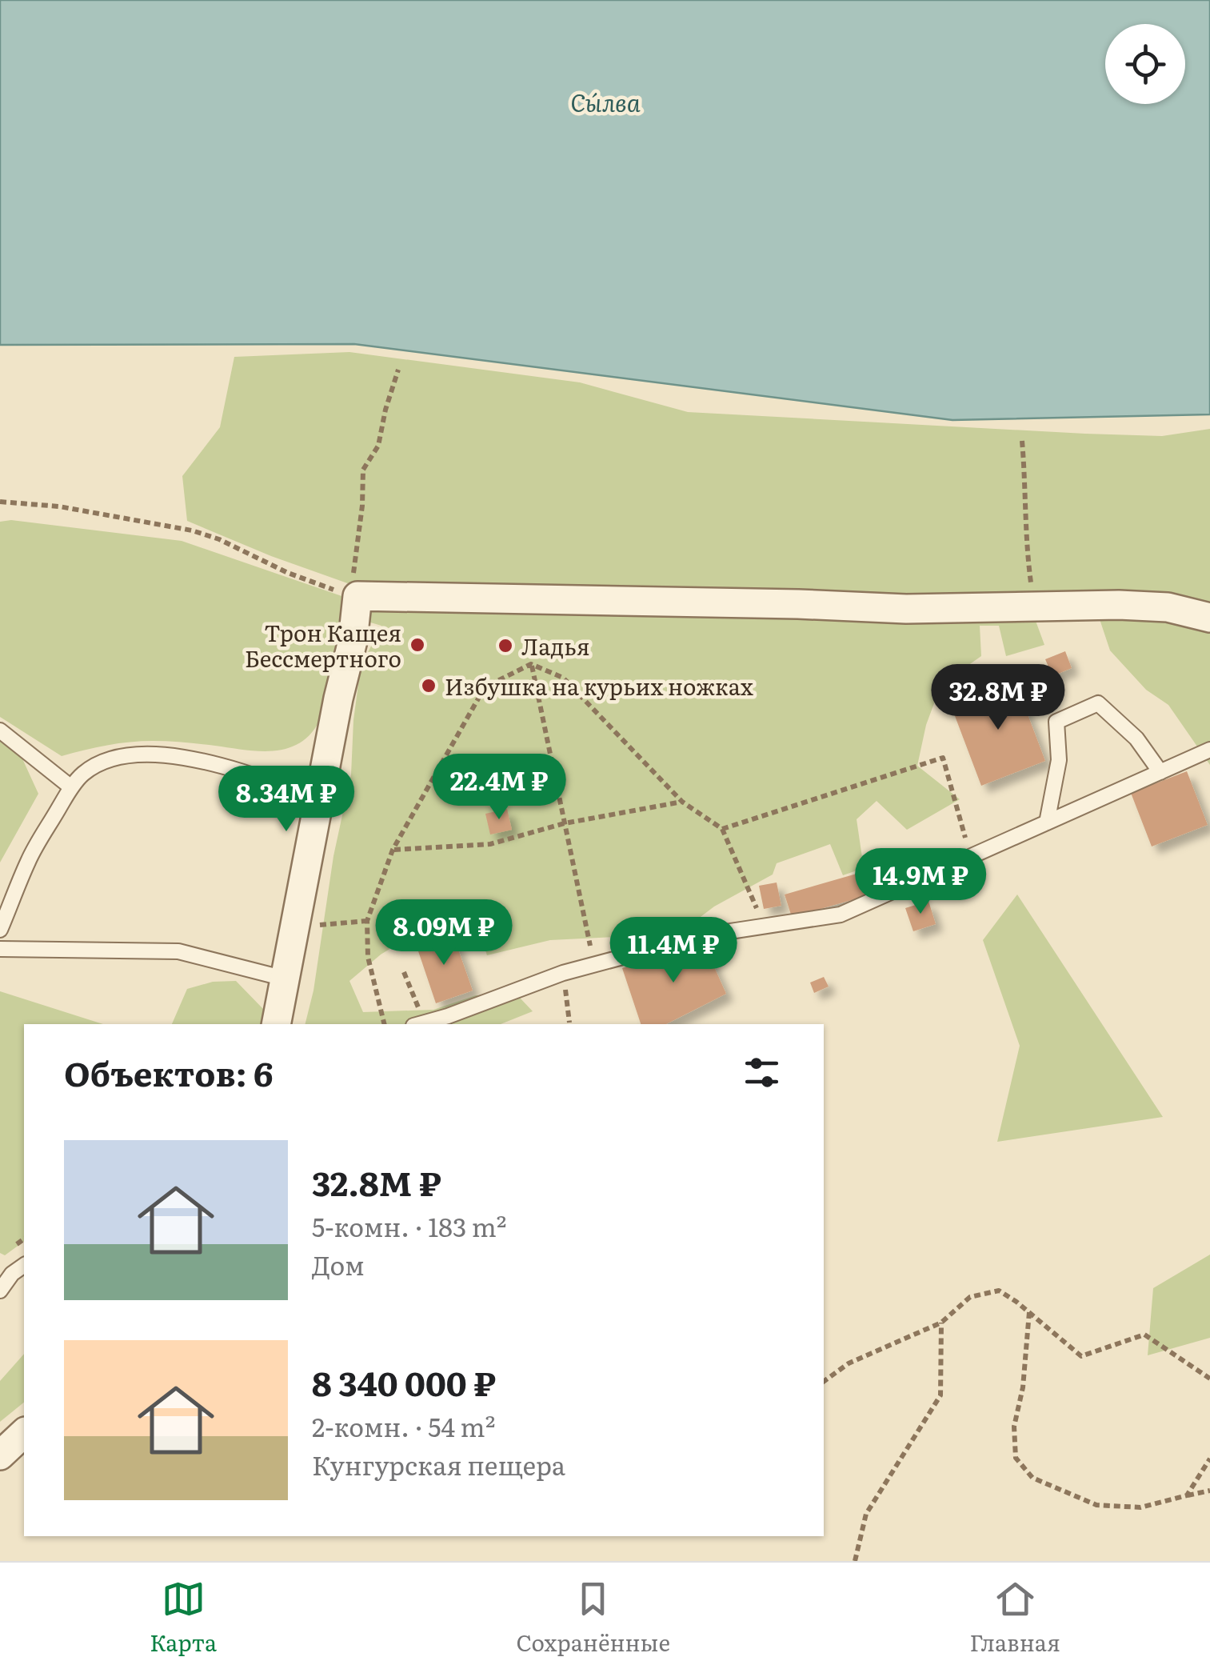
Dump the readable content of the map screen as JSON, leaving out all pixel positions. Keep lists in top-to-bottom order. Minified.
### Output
{"water":["Сы́лва"],"places":["Трон Кащея Бессмертного","Ладья","Избушка на курьих ножках"],"page":{"price":["32.8M ₽","22.4M ₽","8.34M ₽","14.9M ₽","8.09M ₽","11.4M ₽"],"heading":"Объектов: 6","list":[{"name":"32.8M ₽","note":"5-комн. · 183 m² · Дом"},{"name":"8 340 000 ₽","note":"2-комн. · 54 m² · Кунгурская пещера"}],"tabs":["Карта","Сохранённые","Главная"]}}
